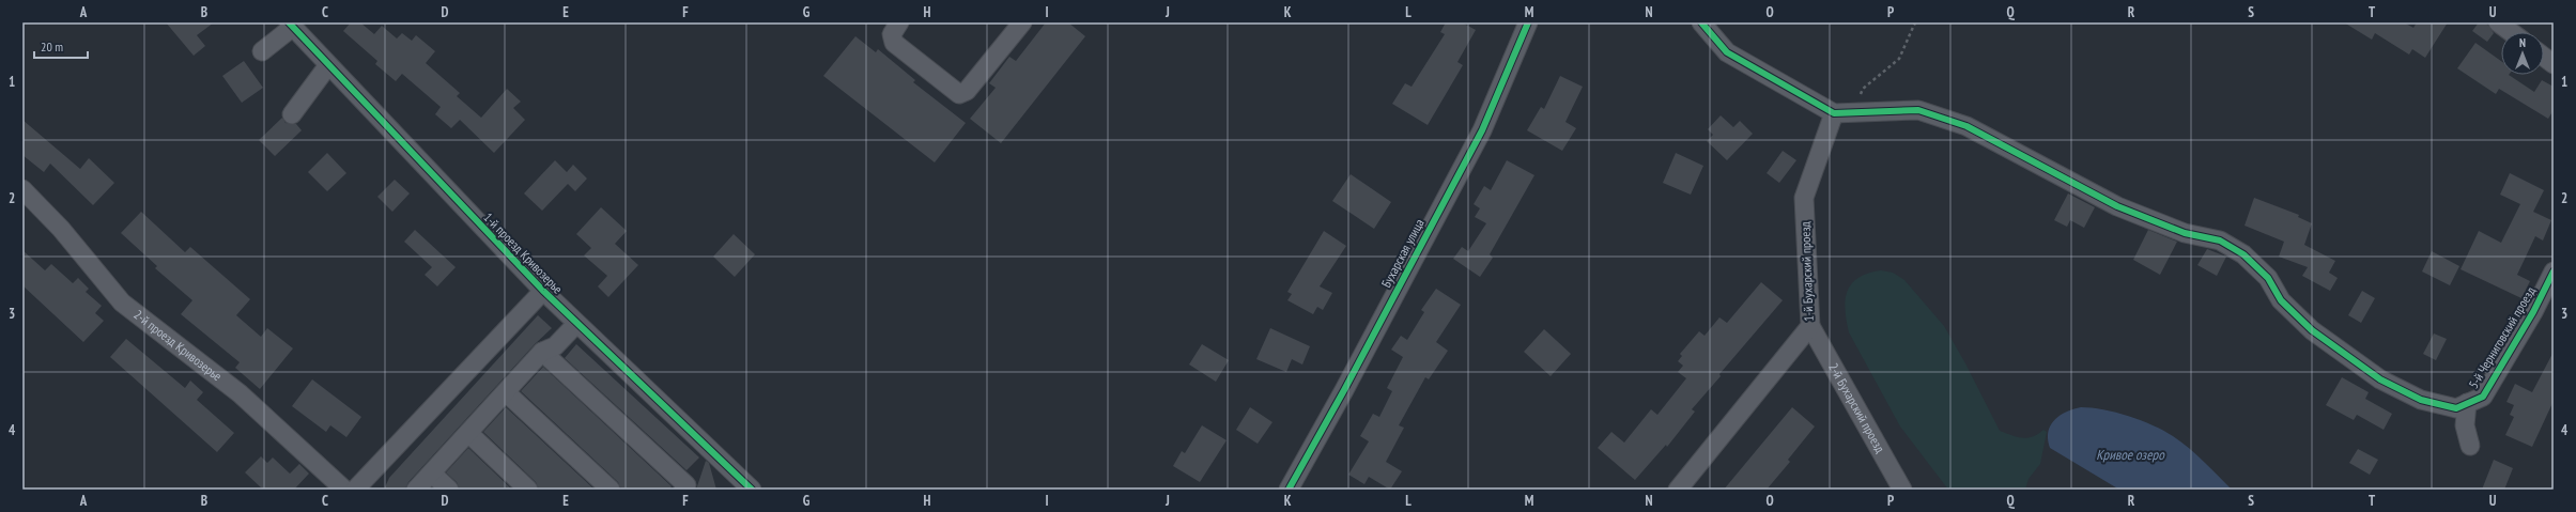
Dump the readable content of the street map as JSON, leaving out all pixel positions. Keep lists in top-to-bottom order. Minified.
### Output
{"streets":{"street":["1-й проезд Кривозерье","Бухарская улица","1-й Бухарский проезд","5-й Черниговский проезд","2-й проезд Кривозерье","2-й Бухарский проезд"]},"crossings":[["1-й Бухарский проезд","5-й Черниговский проезд"],["1-й Бухарский проезд","2-й Бухарский проезд"]],"water":["Кривое озеро"],"scale_bar":"20 m","north":"top","grid":{"columns":["A","B","C","D","E","F","G","H","I","J","K","L","M","N","O","P","Q","R","S","T","U"],"rows":["1","2","3","4"]}}
